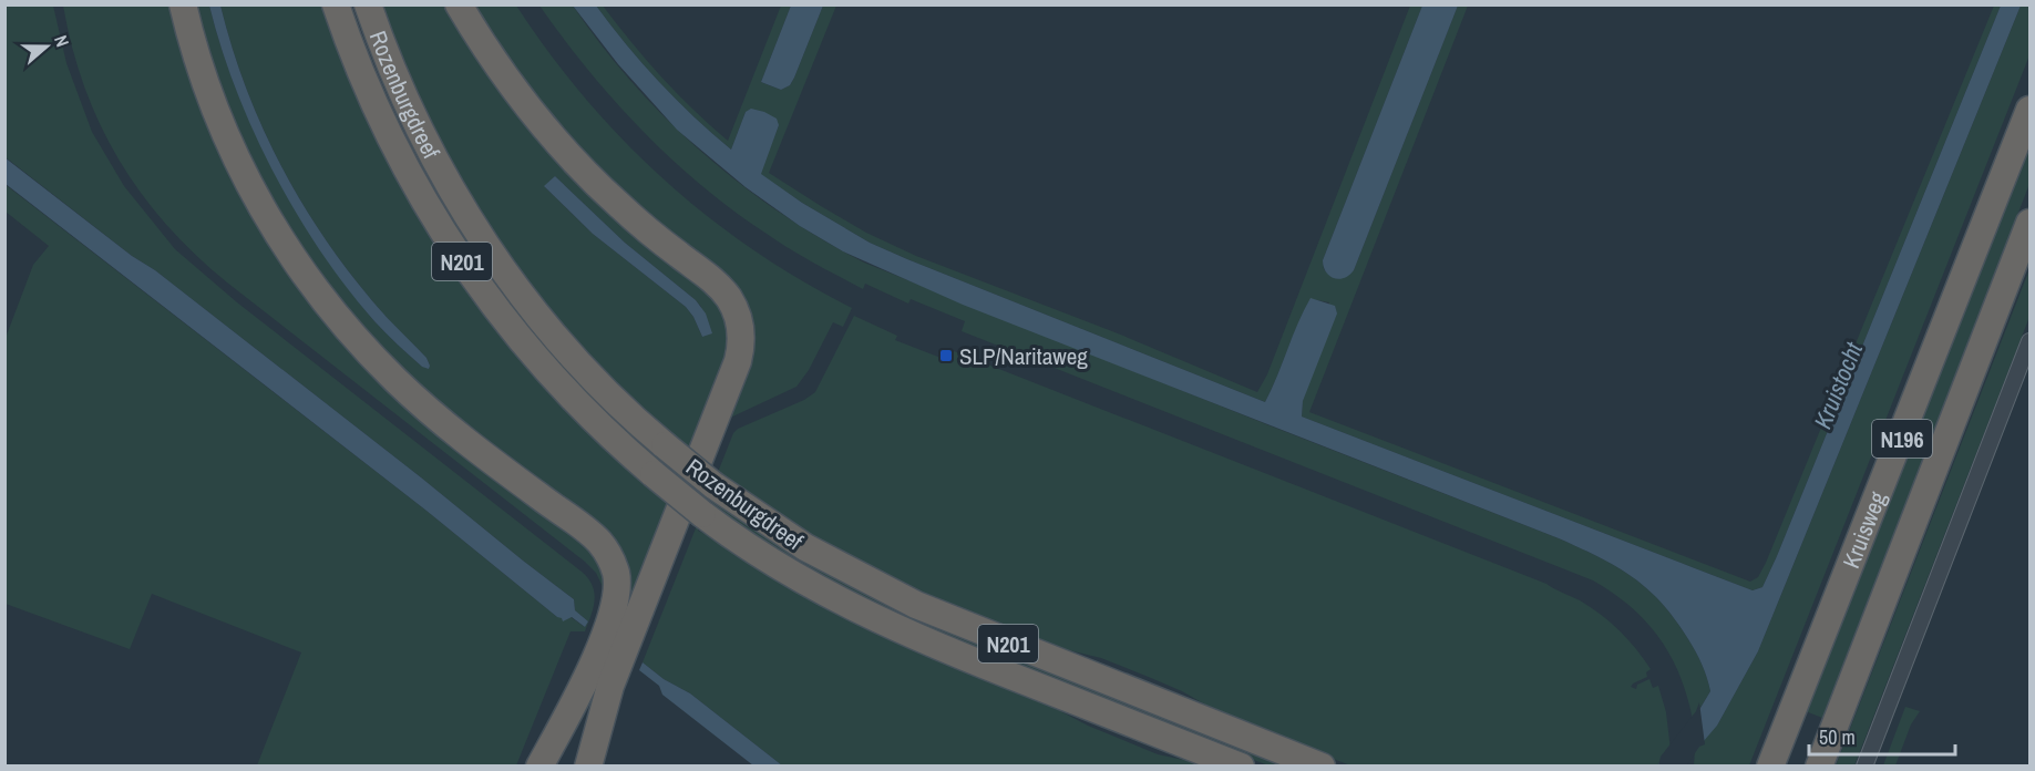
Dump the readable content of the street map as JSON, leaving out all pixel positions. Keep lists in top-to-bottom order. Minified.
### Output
{"streets":{"highway":["Rozenburgdreef","N201","N196","Kruisweg"]},"water":["Kruistocht"],"places":{"transit":["SLP/Naritaweg"]},"scale_bar":"50 m","north":"right"}
